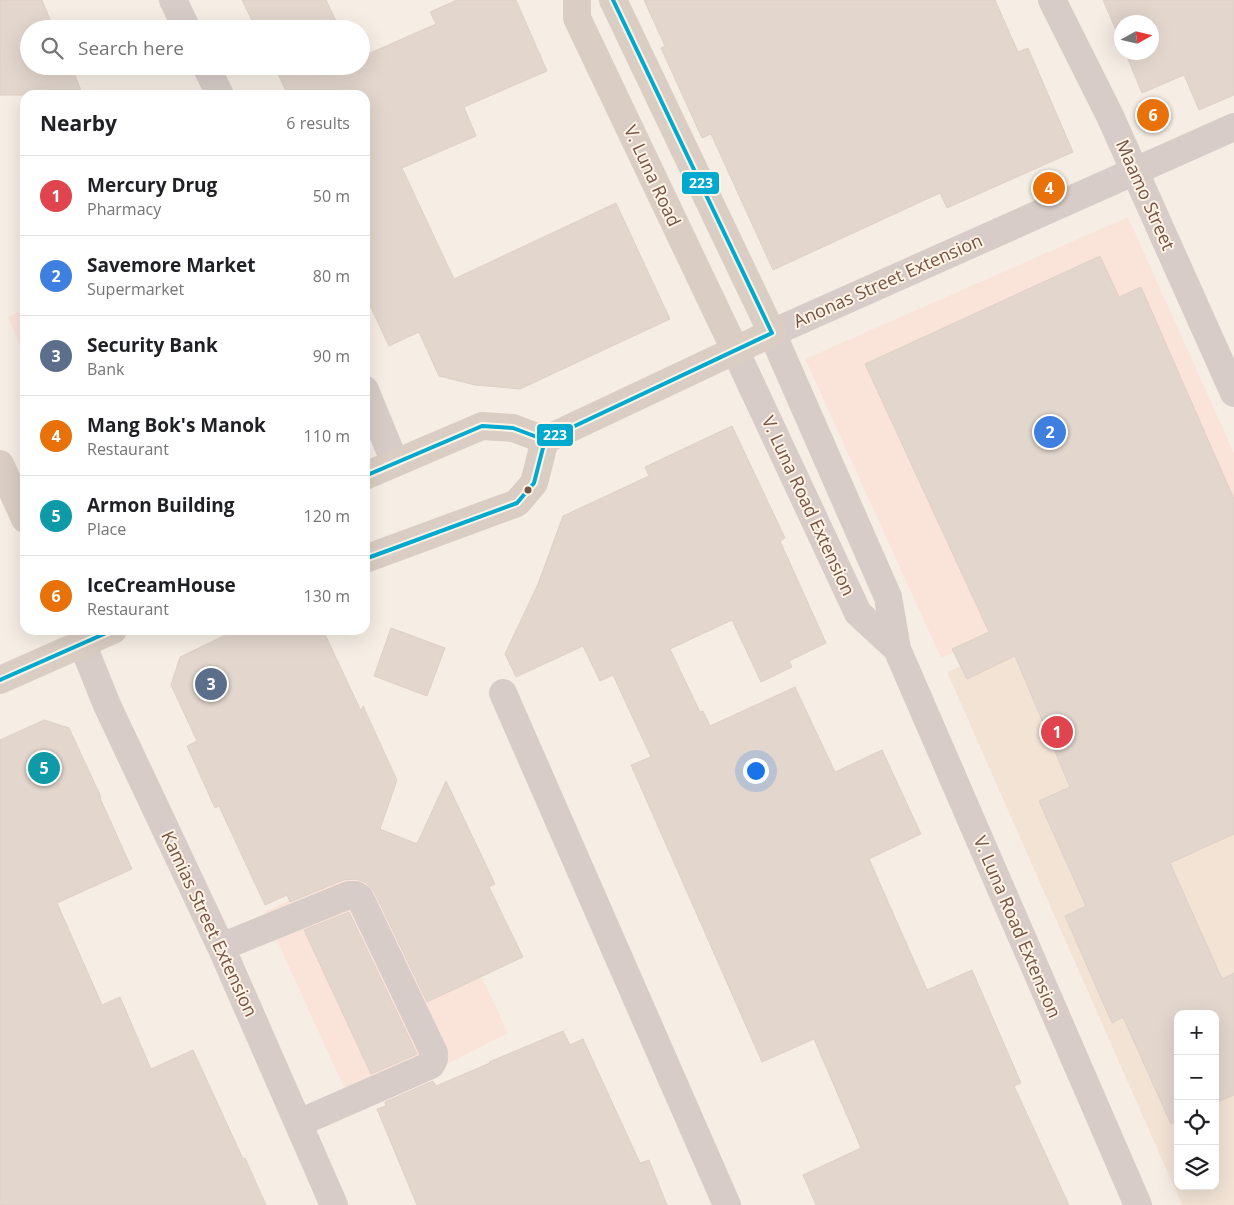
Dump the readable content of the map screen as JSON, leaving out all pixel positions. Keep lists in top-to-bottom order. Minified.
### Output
{"streets":{"main road":["V. Luna Road","Anonas Street Extension"],"street":["Maamo Street","V. Luna Road Extension","Kamias Street Extension"]},"crossings":[["V. Luna Road","Anonas Street Extension"],["V. Luna Road","V. Luna Road Extension"],["Maamo Street","Anonas Street Extension"],["Anonas Street Extension","V. Luna Road Extension"]],"lines":["transit line 223"],"north":"right","page":{"search":"Search here","heading":["Nearby","6 results"],"pins":["6","4","2","3","1","5"],"list":[{"mark":"1","name":"Mercury Drug","note":"Pharmacy","value":"50 m"},{"mark":"2","name":"Savemore Market","note":"Supermarket","value":"80 m"},{"mark":"3","name":"Security Bank","note":"Bank","value":"90 m"},{"mark":"4","name":"Mang Bok's Manok","note":"Restaurant","value":"110 m"},{"mark":"5","name":"Armon Building","note":"Place","value":"120 m"},{"mark":"6","name":"IceCreamHouse","note":"Restaurant","value":"130 m"}],"map_buttons":["+","−"]}}
